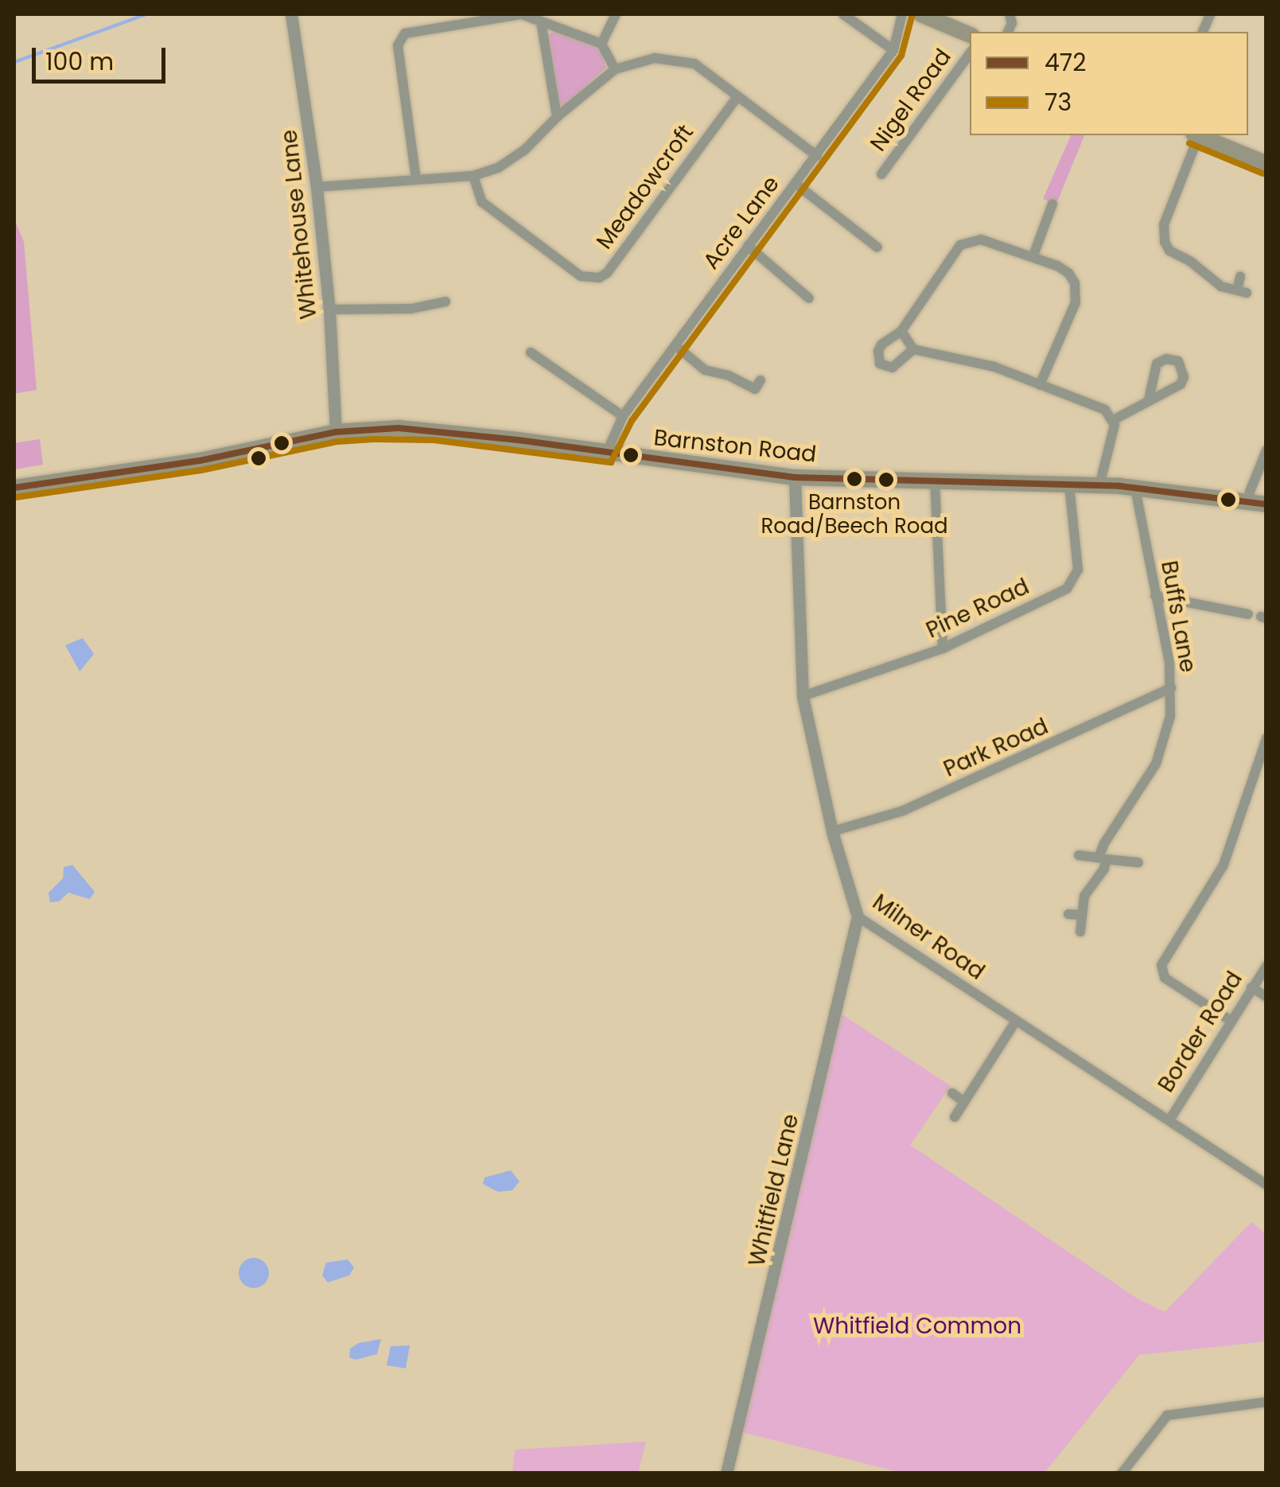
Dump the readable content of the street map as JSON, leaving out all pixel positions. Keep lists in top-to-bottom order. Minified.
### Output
{"streets":{"main road":["Barnston Road"],"street":["Nigel Road","Meadowcroft","Acre Lane","Whitehouse Lane","Pine Road","Buffs Lane","Park Road","Milner Road","Border Road","Whitfield Lane"]},"crossings":[["Acre Lane","Barnston Road"],["Whitehouse Lane","Barnston Road"],["Barnston Road","Pine Road"],["Barnston Road","Buffs Lane"],["Barnston Road","Milner Road"],["Pine Road","Milner Road"],["Buffs Lane","Park Road"],["Park Road","Milner Road"],["Milner Road","Border Road"],["Milner Road","Whitfield Lane"]],"parks":["Whitfield Common"],"places":["Barnston Road/Beech Road"],"lines":["transit line 73","transit line 472"],"legend":["472","73"],"scale_bar":"100 m"}
